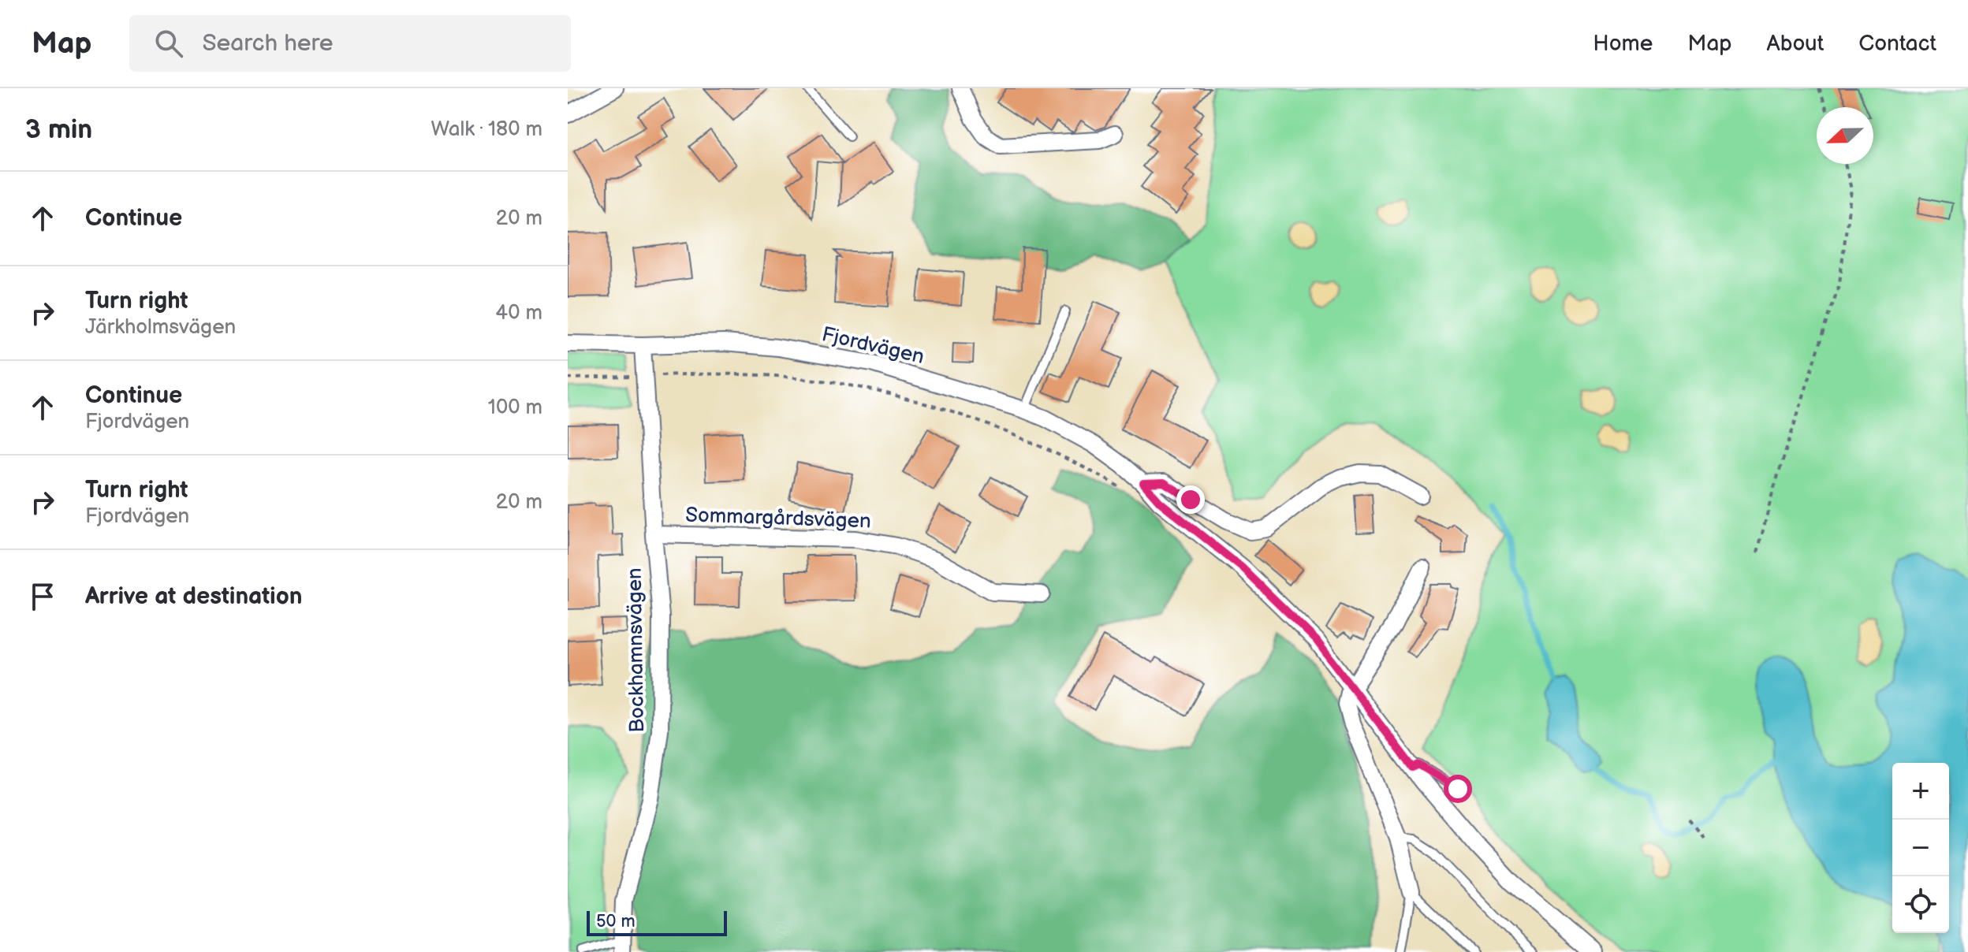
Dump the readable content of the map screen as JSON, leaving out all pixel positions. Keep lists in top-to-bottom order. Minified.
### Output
{"streets":{"street":["Fjordvägen","Sommargårdsvägen","Bockhamnsvägen"]},"crossings":[["Fjordvägen","Bockhamnsvägen"],["Sommargårdsvägen","Bockhamnsvägen"]],"scale_bar":"50 m","north":"left","page":{"header":"Map","search":"Search here","nav":["Home","Map","About","Contact"],"heading":["3 min","Walk · 180 m"],"list":[["Continue","20 m"],["Turn right","Järkholmsvägen","40 m"],["Continue","Fjordvägen","100 m"],["Turn right","Fjordvägen","20 m"],"Arrive at destination"],"map_buttons":["+","−"],"scale":"50 m"}}
